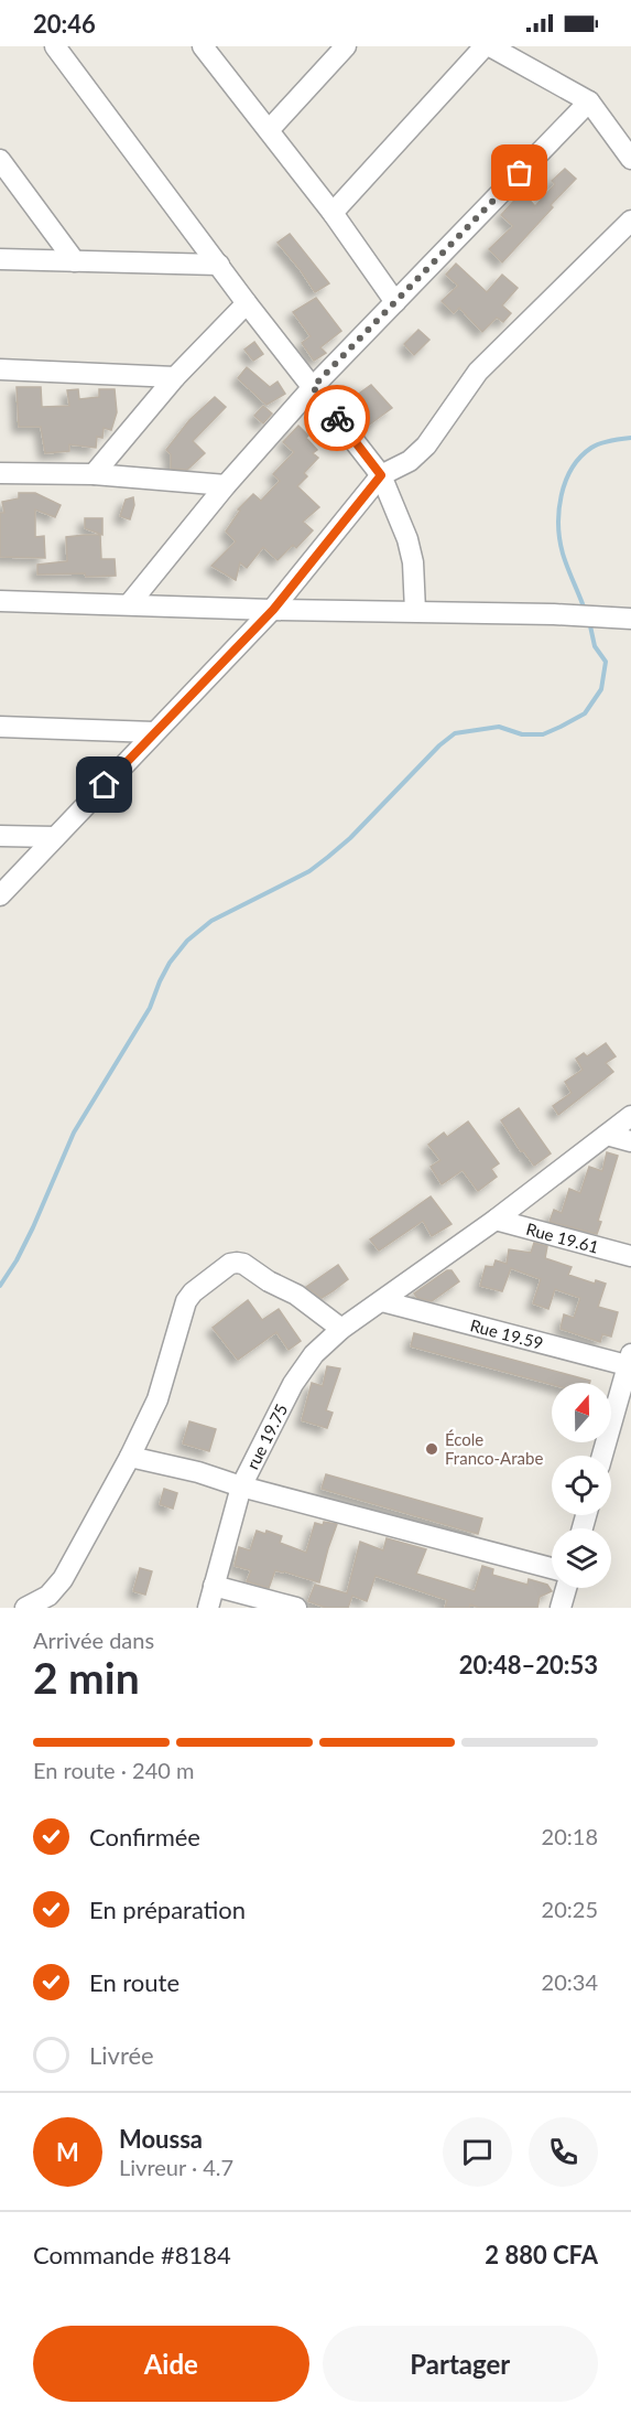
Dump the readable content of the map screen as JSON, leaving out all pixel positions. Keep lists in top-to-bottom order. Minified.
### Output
{"streets":{"street":["Rue 19.61","Rue 19.59","rue 19.75"]},"crossings":[["Rue 19.61","rue 19.75"],["Rue 19.59","rue 19.75"]],"places":["École Franco-Arabe"],"north":"top","page":{"status":"20:46","heading":["2 min","Arrivée dans","20:48–20:53"],"panel":["Moussa","Livreur · 4.7","Commande #8184","2 880 CFA"],"bar":"En route · 240 m","list":[["Confirmée","20:18"],["En préparation","20:25"],["En route","20:34"],"Livrée"],"round":"M","buttons":["Aide","Partager"]}}
